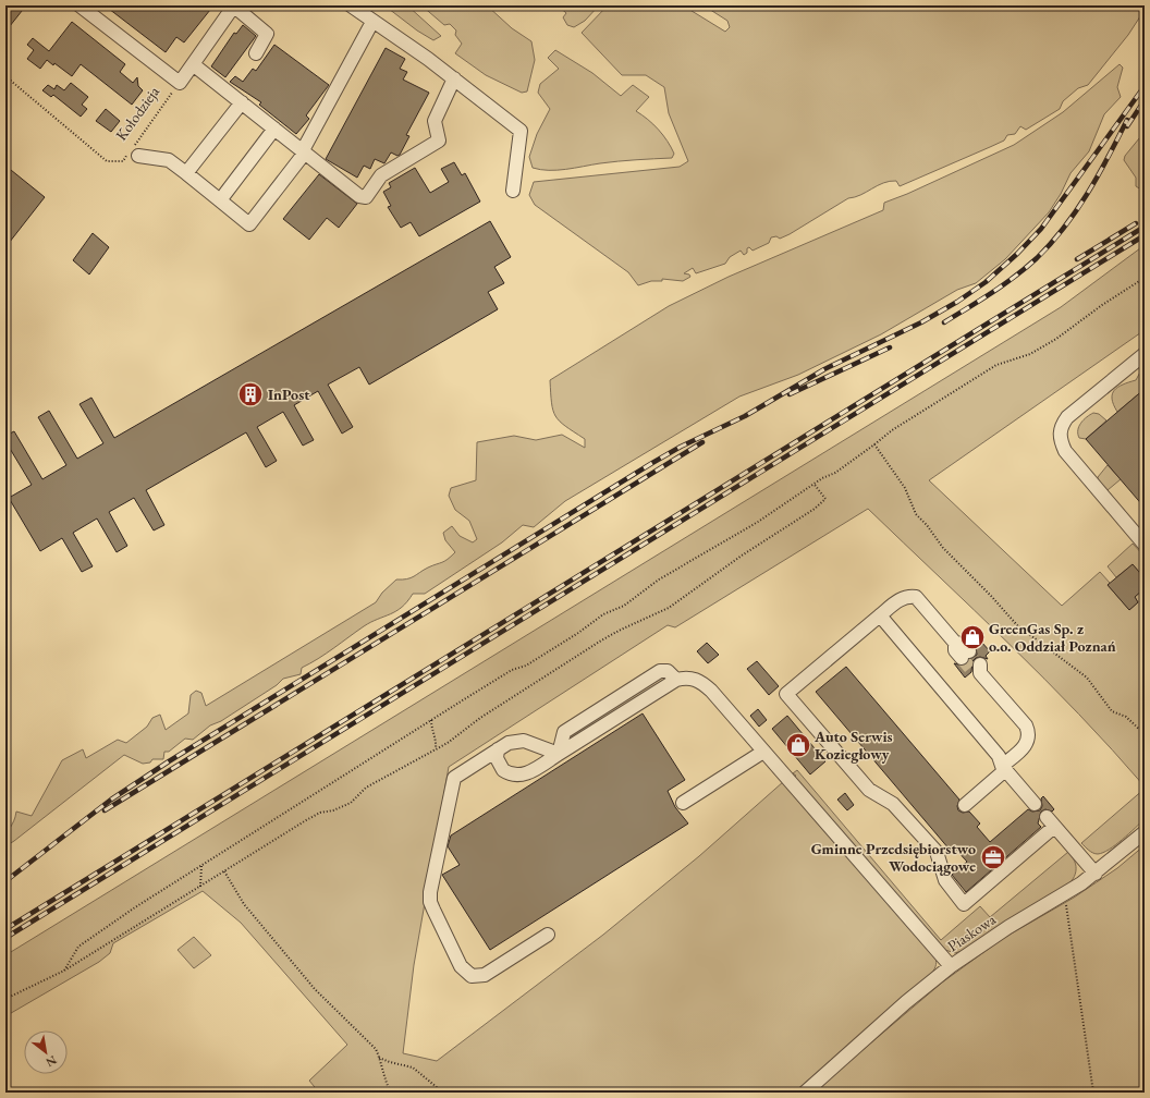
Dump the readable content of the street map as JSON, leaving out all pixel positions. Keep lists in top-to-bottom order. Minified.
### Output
{"streets":{"street":["Kołodzieja","Piaskowa"]},"places":{"building":["InPost"],"shop":["GreenGas Sp. z o.o. Oddział Poznań","Auto Serwis Koziegłowy"],"office":["Gminne Przedsiębiorstwo Wodociągowe"]},"north":"bottom right"}
